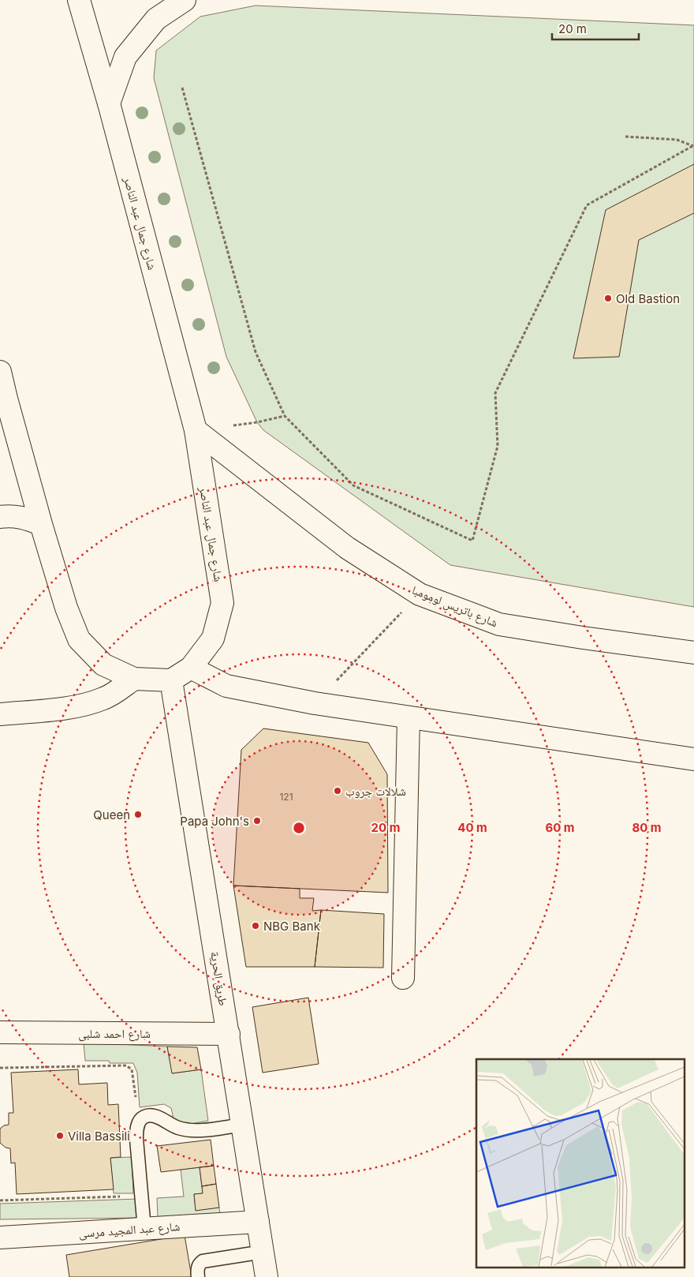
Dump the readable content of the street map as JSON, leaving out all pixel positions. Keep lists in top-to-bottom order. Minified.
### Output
{"streets":{"main road":["شارع جمال عبد الناصر","شارع باتريس لومومبا","طريق الحرية","شارع احمد شلبى","شارع عبد المجيد مرسى"]},"crossings":[["شارع جمال عبد الناصر","شارع باتريس لومومبا"],["شارع جمال عبد الناصر","طريق الحرية"],["طريق الحرية","شارع احمد شلبى"],["طريق الحرية","شارع عبد المجيد مرسى"]],"places":["Old Bastion","شلالات جروب","Queen","Papa John's","NBG Bank","Villa Bassili"],"house_numbers":["121"],"scale_bar":"20 m","rings":["20 m","40 m","60 m","80 m"]}
